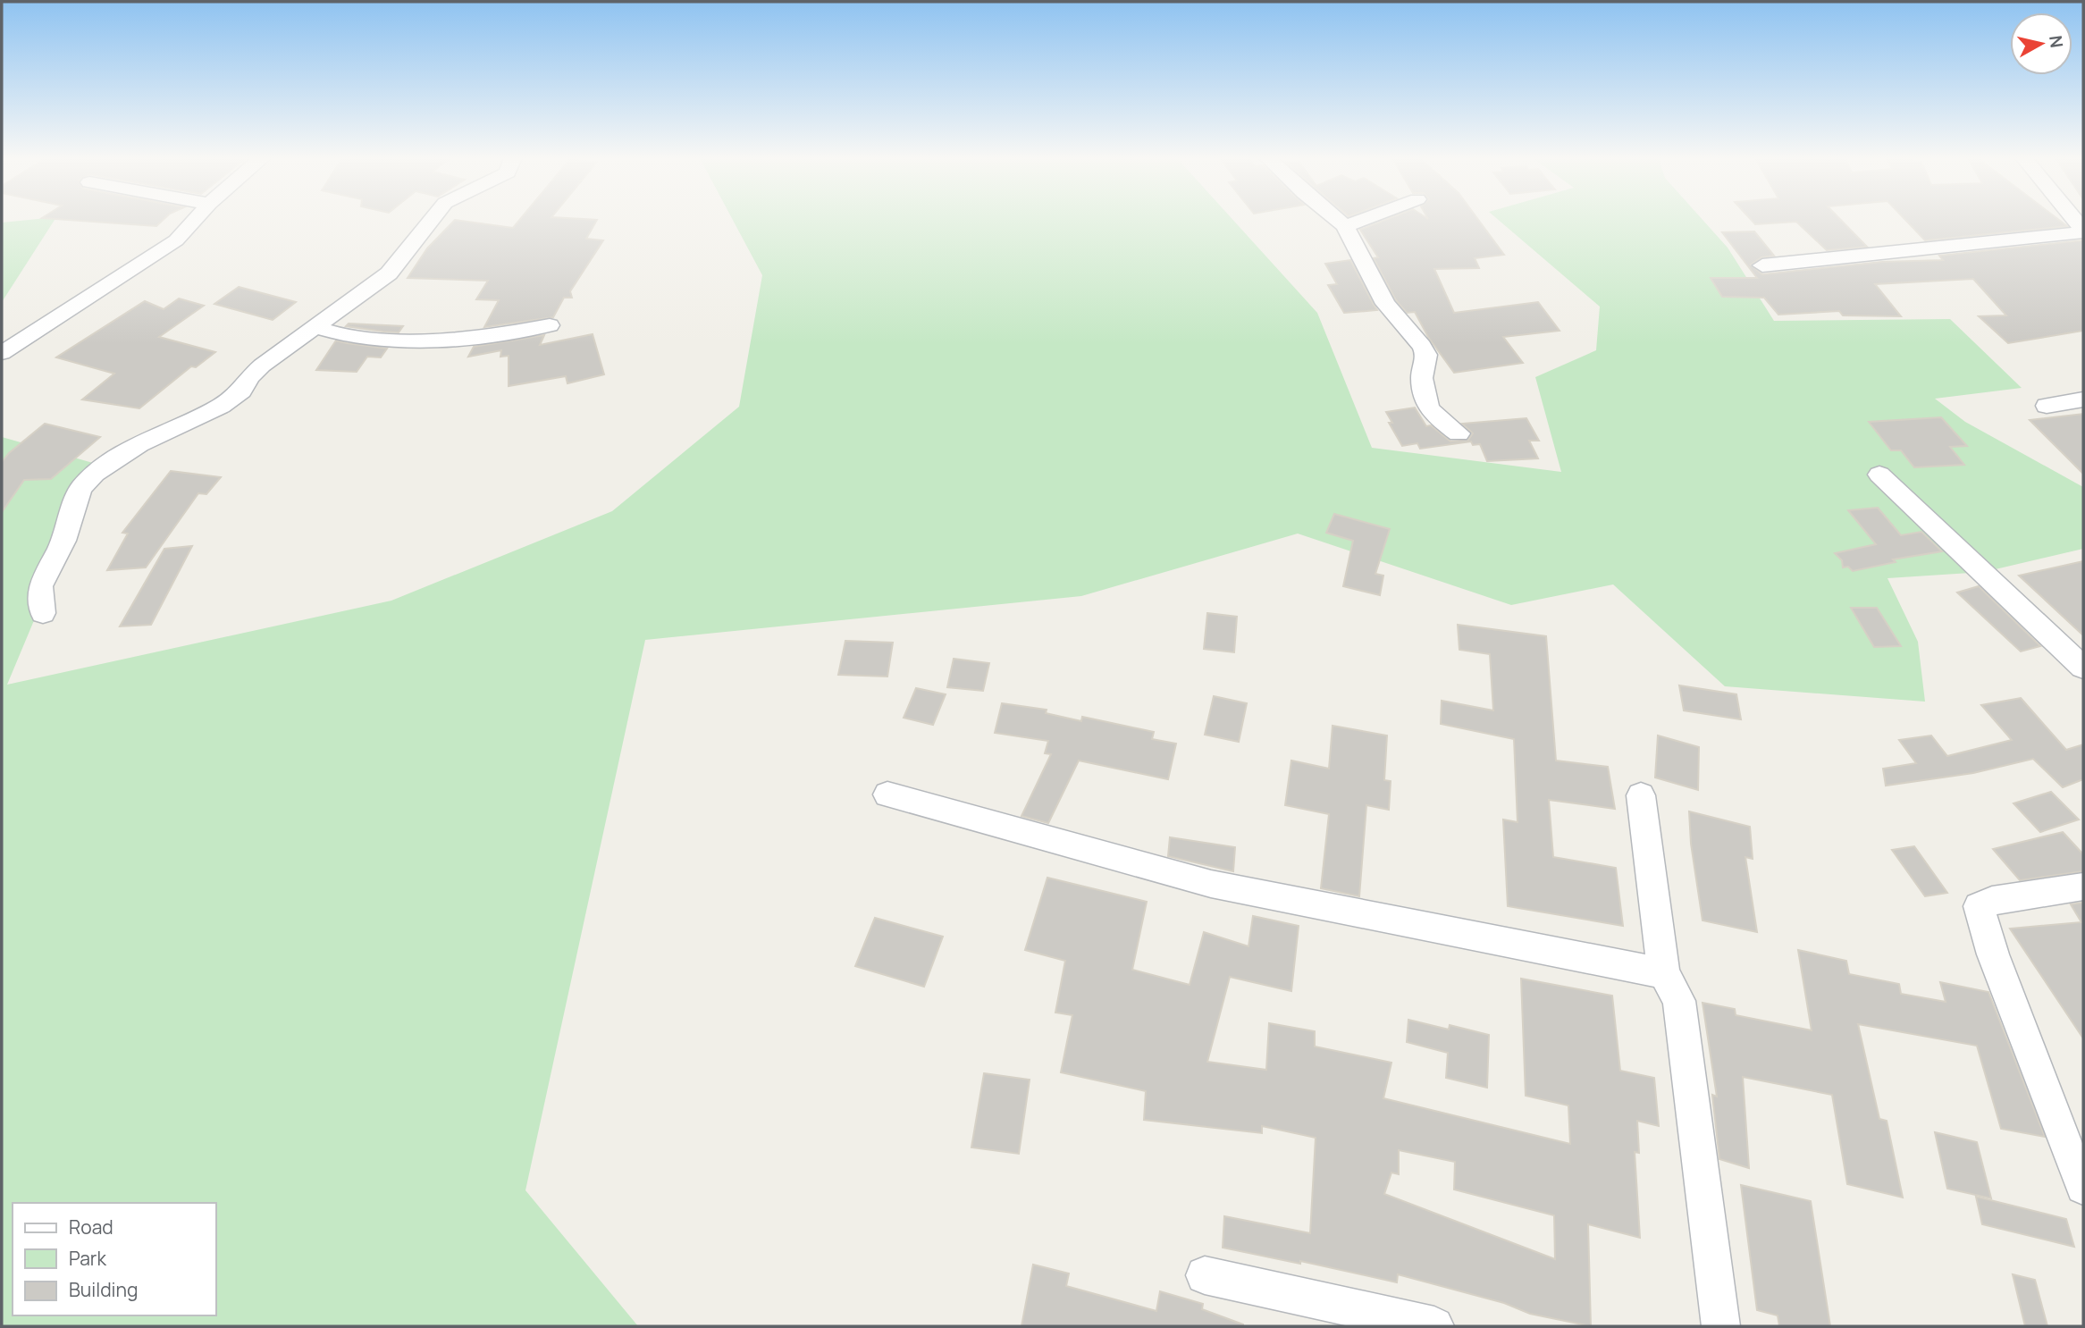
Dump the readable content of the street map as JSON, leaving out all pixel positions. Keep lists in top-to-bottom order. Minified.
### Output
{"legend":["Road","Park","Building"],"north":"right"}
